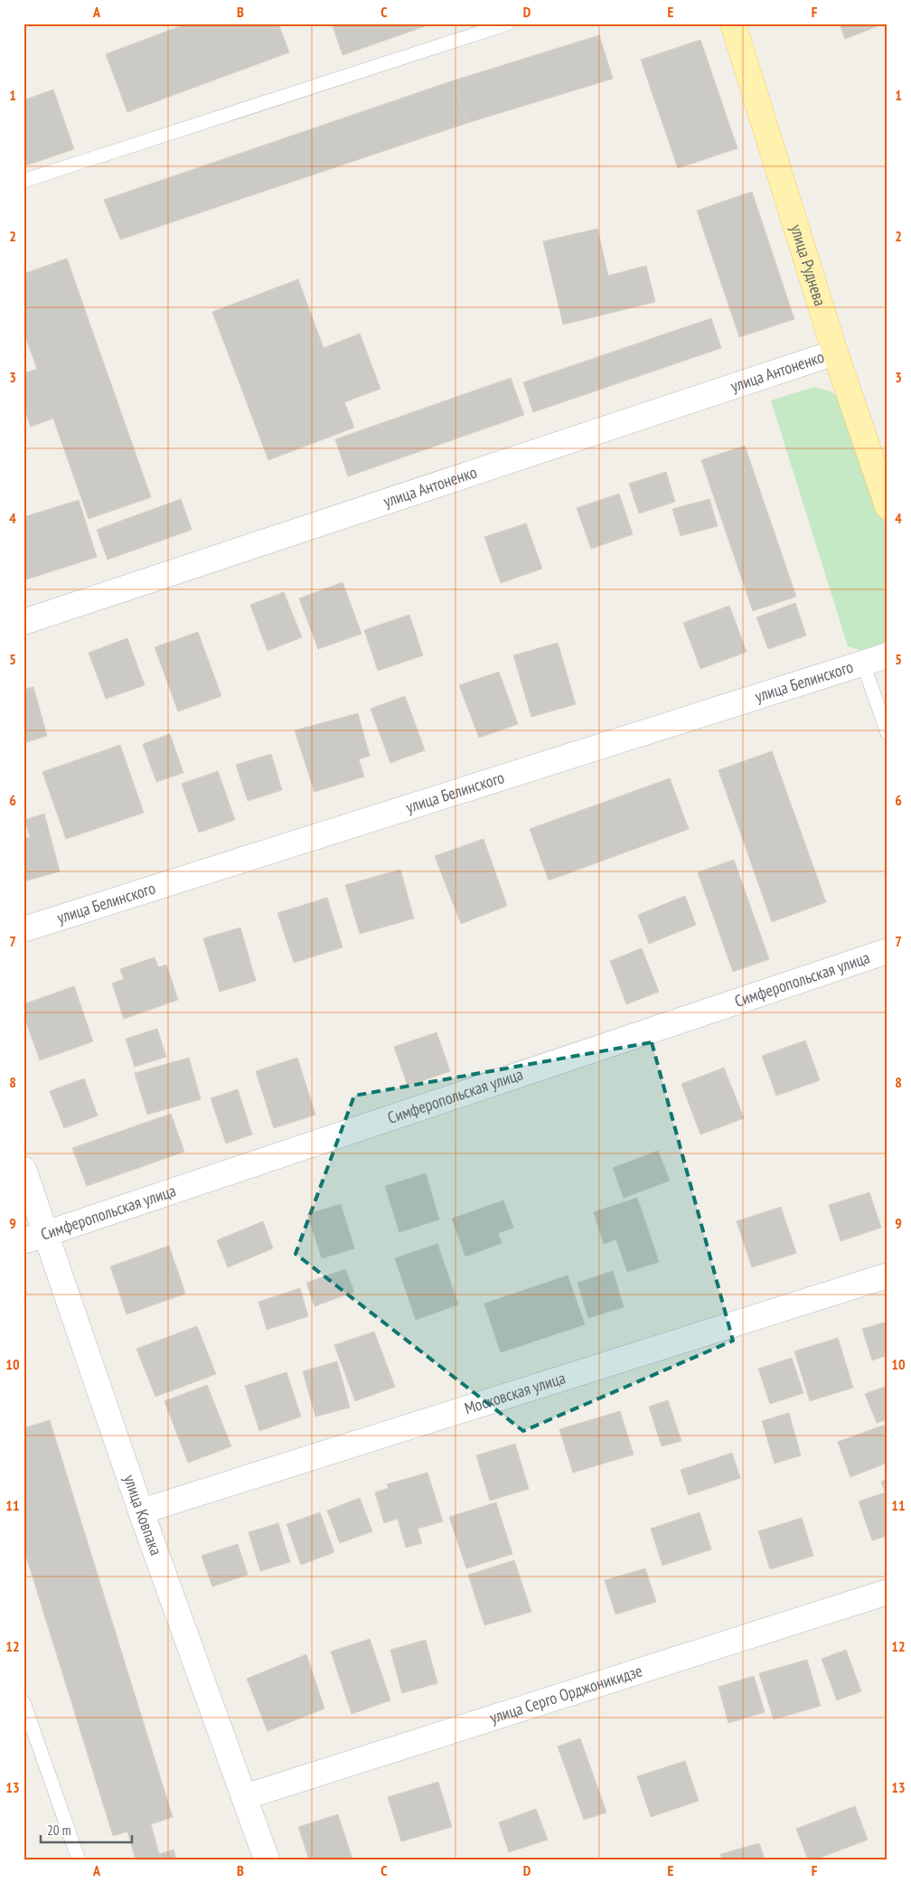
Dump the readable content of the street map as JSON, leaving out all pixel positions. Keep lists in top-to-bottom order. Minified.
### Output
{"streets":{"main road":["улица Руднева"],"street":["улица Антоненко","улица Белинского","Симферопольская улица","Московская улица","улица Ковпака","улица Серго Орджоникидзе"]},"crossings":[["улица Руднева","улица Антоненко"],["Симферопольская улица","улица Ковпака"],["Московская улица","улица Ковпака"],["улица Ковпака","улица Серго Орджоникидзе"]],"scale_bar":"20 m","grid":{"columns":["A","B","C","D","E","F"],"rows":["1","2","3","4","5","6","7","8","9","10","11","12","13"]}}
